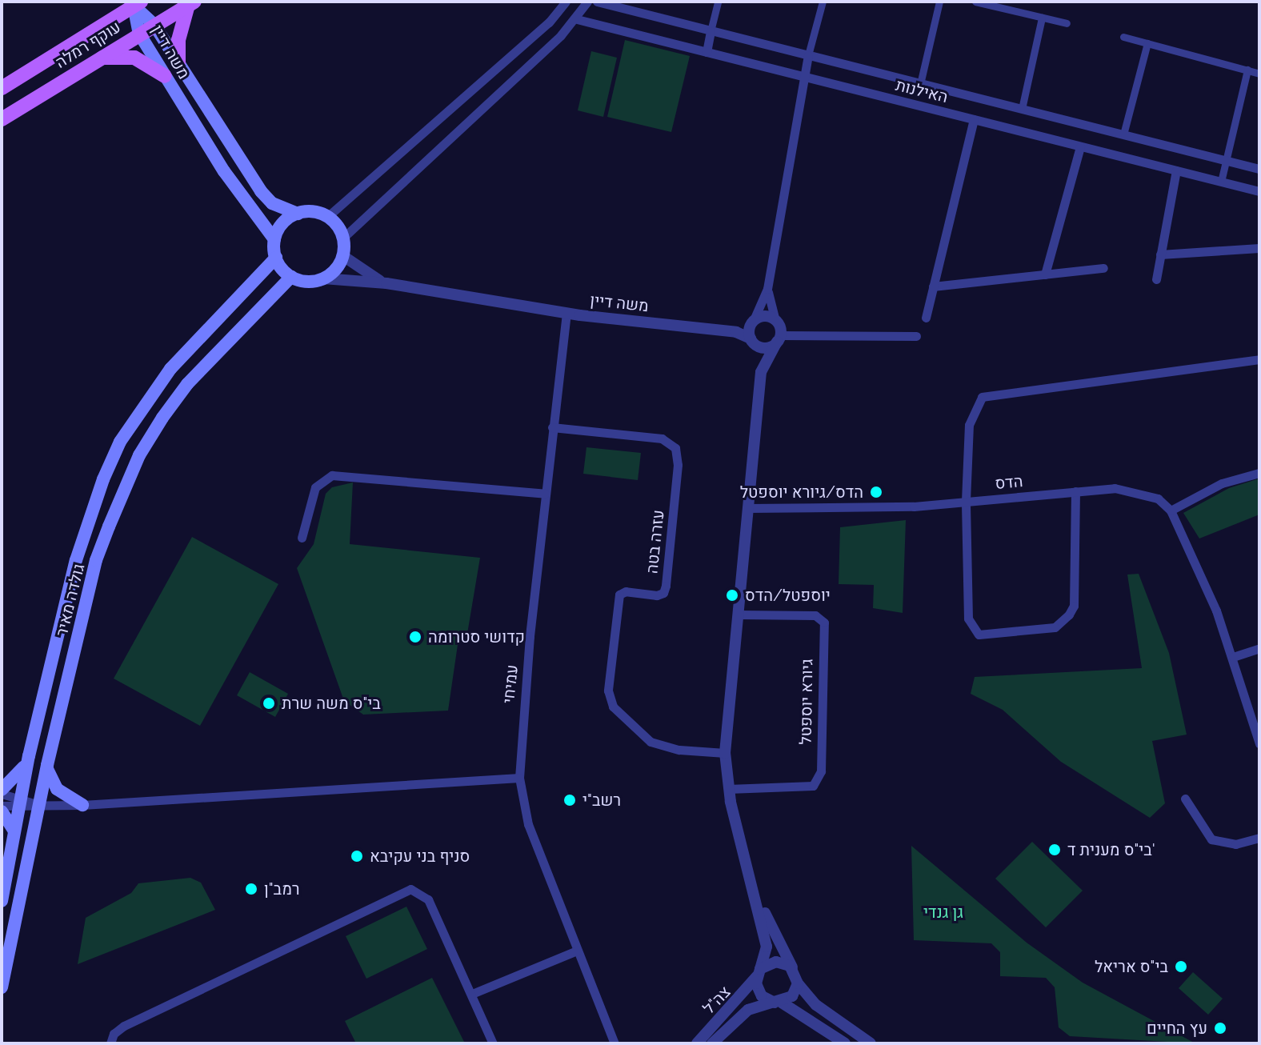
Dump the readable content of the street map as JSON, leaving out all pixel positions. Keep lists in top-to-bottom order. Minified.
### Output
{"streets":{"main road":["עוקף רמלה","משה דיין","גולדה מאיר"],"street":["האילנות","הדס","עזרה בטה","עמיחי","גיורא יוספטל","צה\"ל"]},"crossings":[["עוקף רמלה","משה דיין"],["משה דיין","גולדה מאיר"],["משה דיין","עמיחי"],["עזרה בטה","עמיחי"]],"parks":["גן גנדי"],"places":["הדס/גיורא יוספטל","יוספטל/הדס","קדושי סטרומה","בי\"ס משה שרת","רשב\"י","בי\"ס מענית ד'","סניף בני עקיבא","רמב\"ן","בי\"ס אריאל","עץ החיים"]}
